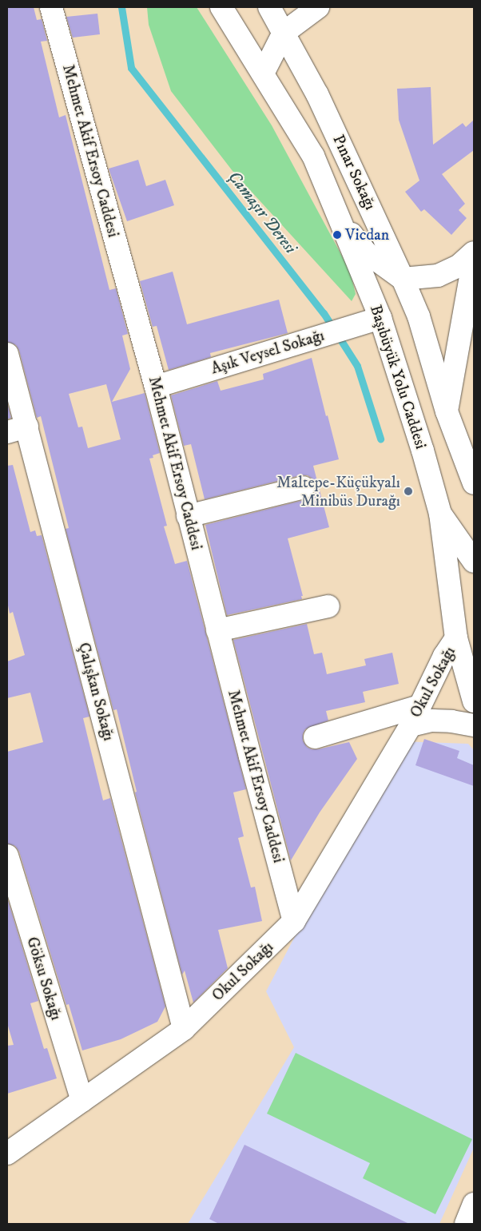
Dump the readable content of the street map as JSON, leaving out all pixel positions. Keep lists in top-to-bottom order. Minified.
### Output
{"streets":{"street":["Mehmet Akif Ersoy Caddesi","Pınar Sokağı","Aşık Veysel Sokağı","Başıbüyük Yolu Caddesi","Okul Sokağı","Çalışkan Sokağı","Göksu Sokağı"]},"crossings":[["Mehmet Akif Ersoy Caddesi","Aşık Veysel Sokağı"],["Mehmet Akif Ersoy Caddesi","Okul Sokağı"],["Aşık Veysel Sokağı","Başıbüyük Yolu Caddesi"],["Başıbüyük Yolu Caddesi","Okul Sokağı"],["Okul Sokağı","Çalışkan Sokağı"],["Okul Sokağı","Göksu Sokağı"]],"water":["Çamaşır Deresi"],"places":["Vicdan","Maltepe-Küçükyalı Minibüs Durağı"]}
